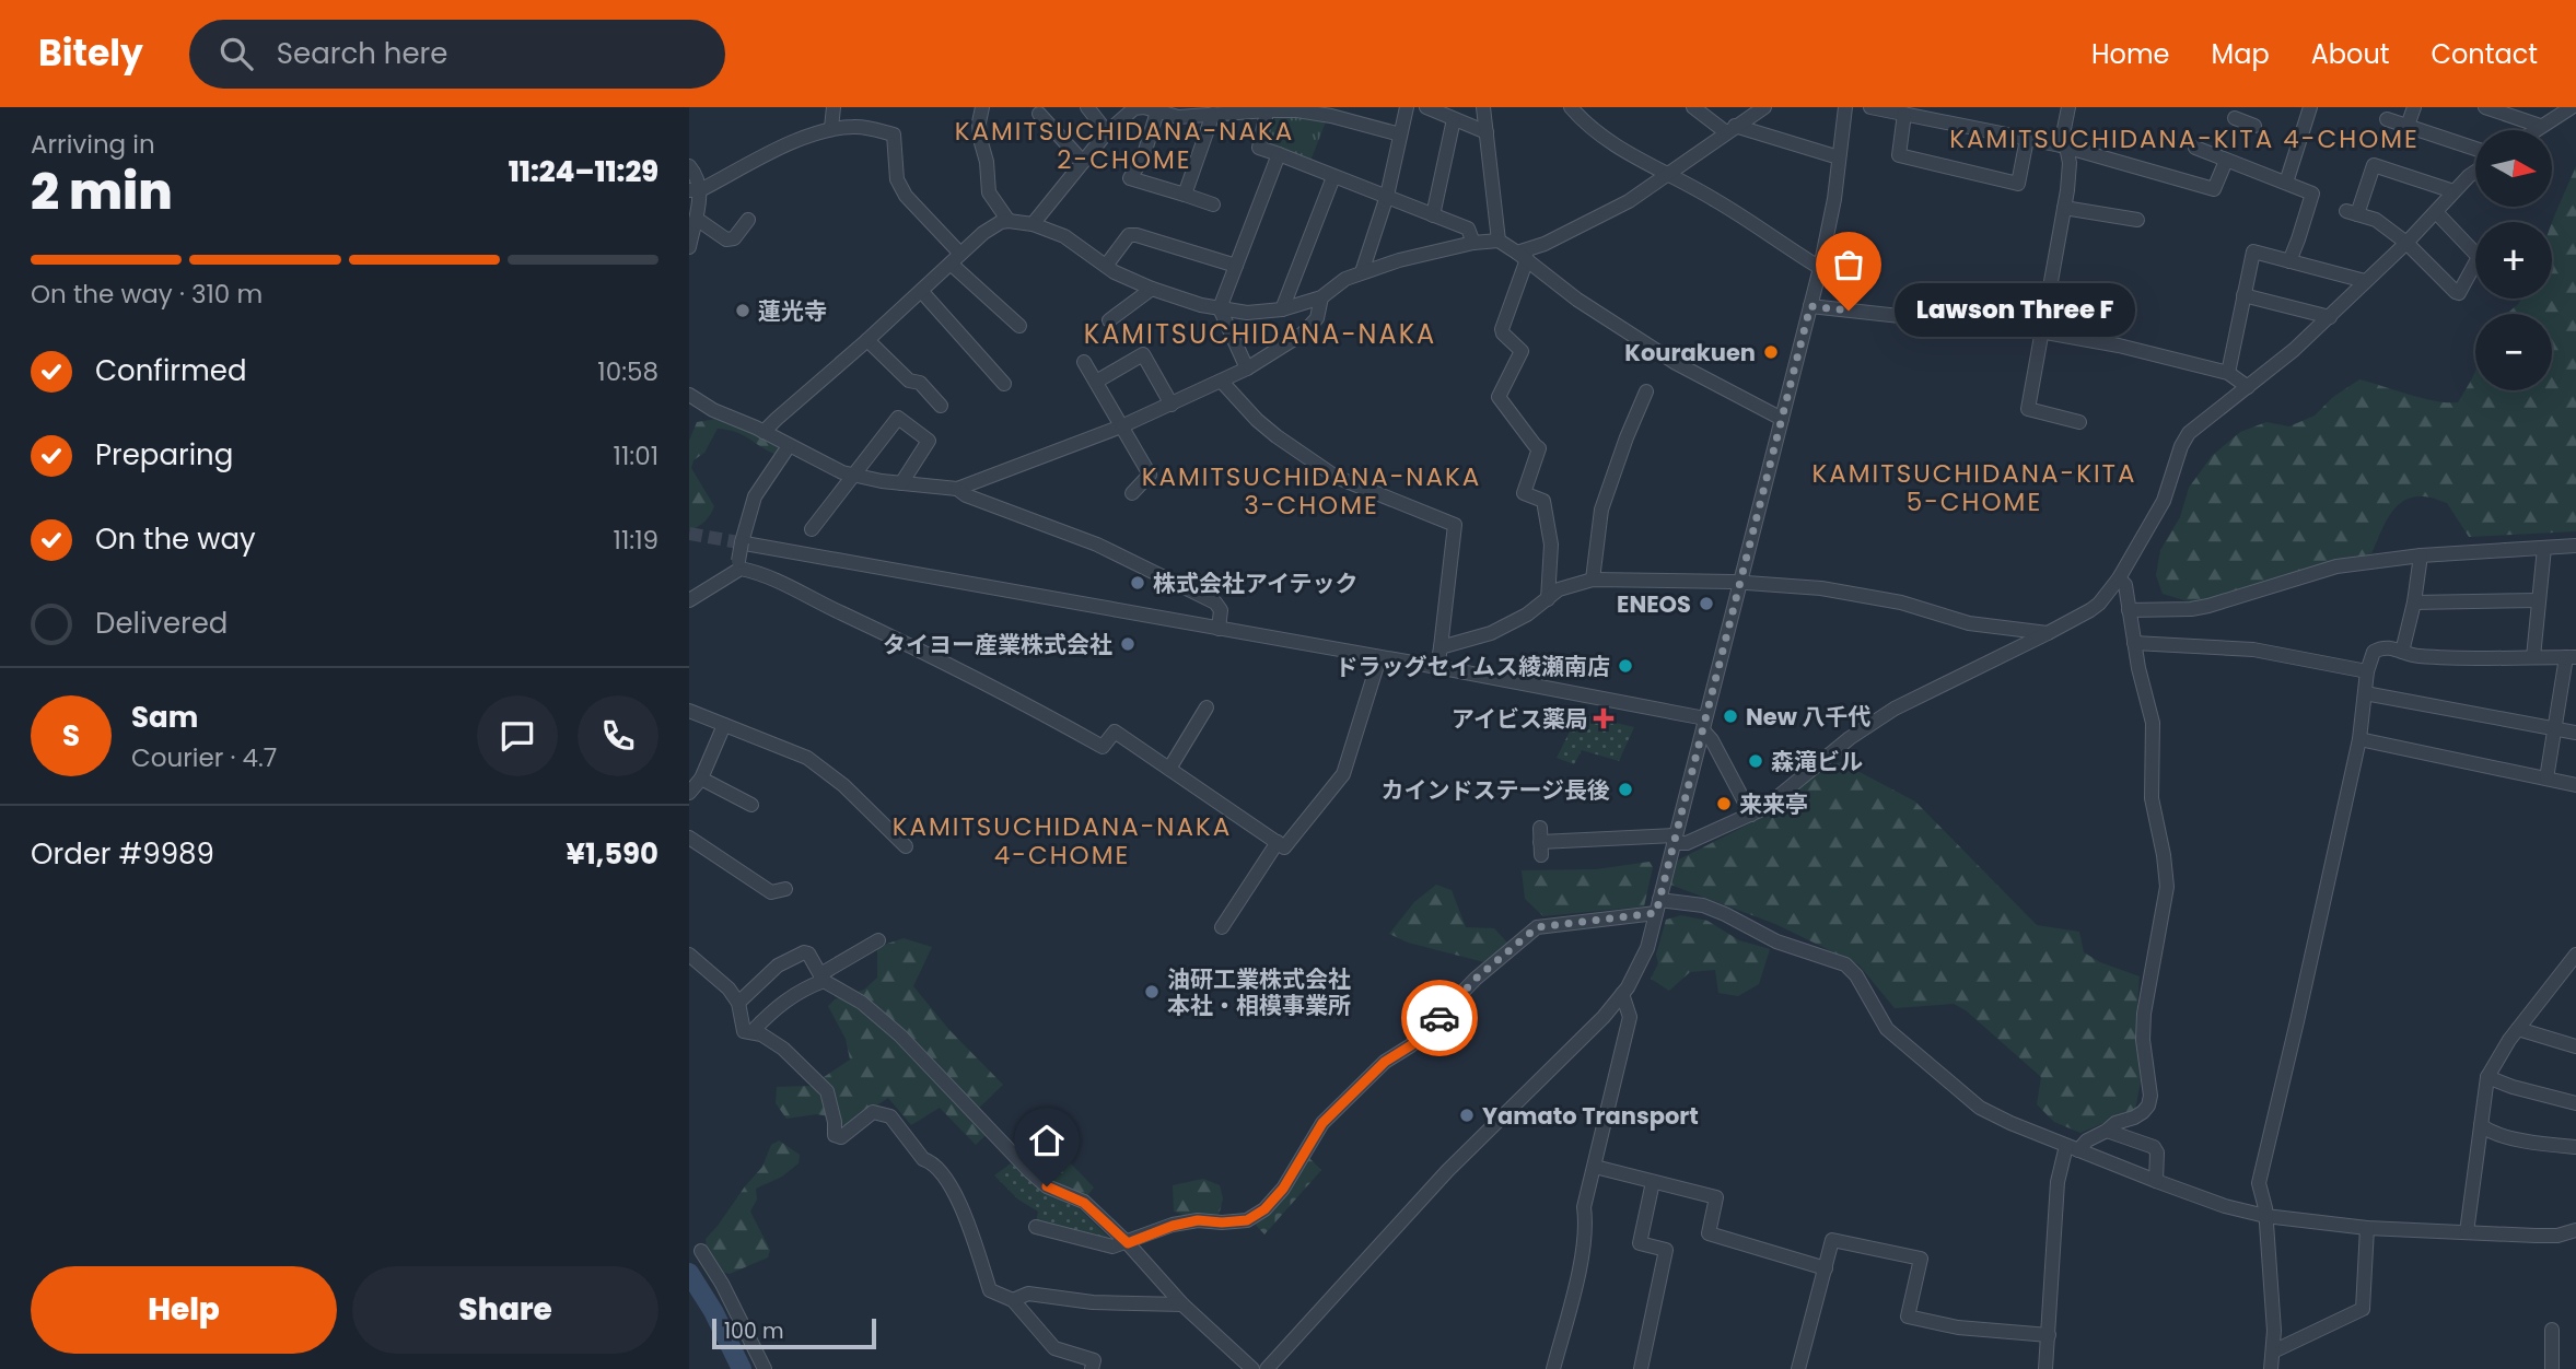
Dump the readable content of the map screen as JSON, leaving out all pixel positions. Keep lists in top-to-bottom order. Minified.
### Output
{"districts":["KAMITSUCHIDANA-NAKA 2-CHOME","KAMITSUCHIDANA-KITA 4-CHOME","KAMITSUCHIDANA-NAKA","KAMITSUCHIDANA-KITA 5-CHOME","KAMITSUCHIDANA-NAKA 3-CHOME","KAMITSUCHIDANA-NAKA 4-CHOME"],"places":{"other":["蓮光寺","Lawson Three F","Kourakuen","株式会社アイテック","ENEOS","タイヨー産業株式会社","ドラッグセイムス綾瀬南店","New 八千代","森滝ビル","カインドステージ長後","来来亭","油研工業株式会社 本社・相模事業所","Yamato Transport"],"health":["アイビス薬局"]},"scale_bar":"100 m","north":"right","page":{"header":"Bitely","search":"Search here","nav":["Home","Map","About","Contact"],"heading":["2 min","Arriving in","11:24–11:29"],"panel":["Sam","Courier · 4.7","Order #9989","¥1,590"],"map_buttons":["+","−"],"bar":"On the way · 310 m","bubble":"Lawson Three F","list":[["Confirmed","10:58"],["Preparing","11:01"],["On the way","11:19"],"Delivered"],"round":"S","buttons":["Help","Share"],"scale":"100 m"}}
